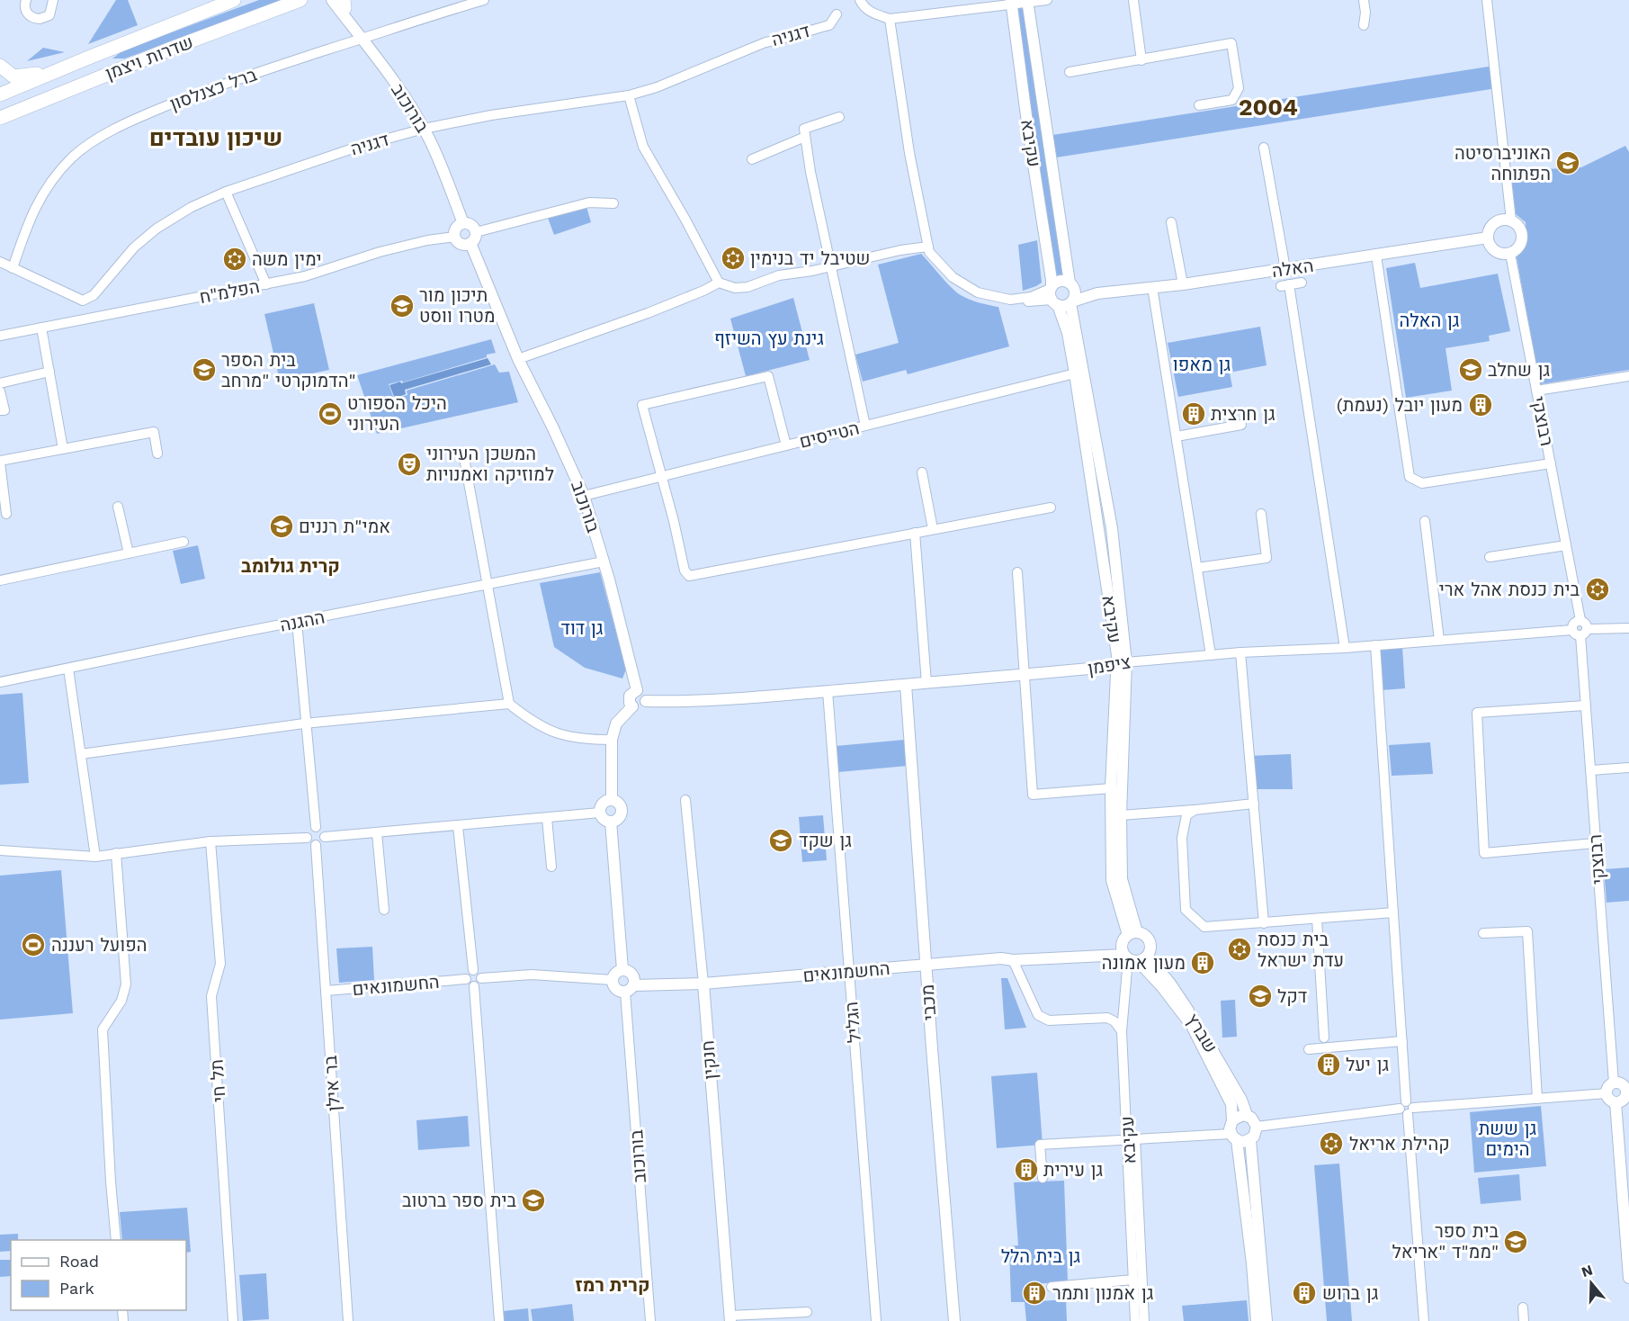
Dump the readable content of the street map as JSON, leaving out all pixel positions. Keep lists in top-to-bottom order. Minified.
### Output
{"streets":{"main road":["שדרות ויצמן"],"street":["דגניה","ברל כצנלסון","בורוכוב","עקיבא","האלה","הפלמ\"ח","רבוצקי","הטייסים","ההגנה","ציפמן","החשמונאים","מכבי","הגליל","שברץ","חנקין","תל חי","בר אילן"]},"crossings":[["דגניה","ברל כצנלסון"],["דגניה","בורוכוב"],["ברל כצנלסון","בורוכוב"],["בורוכוב","הפלמ\"ח"],["בורוכוב","הטייסים"],["בורוכוב","ההגנה"],["בורוכוב","ציפמן"],["בורוכוב","החשמונאים"],["עקיבא","האלה"],["עקיבא","הטייסים"],["עקיבא","ציפמן"],["עקיבא","החשמונאים"],["עקיבא","שברץ"],["האלה","רבוצקי"],["רבוצקי","ציפמן"],["ציפמן","מכבי"],["ציפמן","הגליל"],["החשמונאים","מכבי"],["החשמונאים","הגליל"],["החשמונאים","שברץ"],["החשמונאים","חנקין"],["החשמונאים","בר אילן"]],"districts":["2004","שיכון עובדים","קרית גולומב","קרית רמז"],"parks":["גן האלה","גינת עץ השיזף","גן מאפו","גן דוד","גן ששת הימים","גן בית הלל"],"places":{"school or university":["האוניברסיטה הפתוחה","תיכון מור מטרו ווסט","בית הספר הדמוקרטי \"מרחב\"","גן שחלב","אמי\"ת רננים","גן שקד","דקל","בית ספר ברטוב","בית ספר ממ\"ד \"אריאל\""],"synagogue":["שטיבל יד בנימין","ימין משה","בית כנסת אהל ארי","בית כנסת עדת ישראל","קהילת אריאל"],"building":["מעון יובל (נעמת)","גן חרצית","מעון אמונה","גן יעל","גן עירית","גן אמנון ותמר","גן ברוש"],"sports":["היכל הספורט העירוני","הפועל רעננה"],"theatre":["המשכן העירוני למוזיקה ואמנויות"]},"legend":["Road","Park"],"north":"top"}
